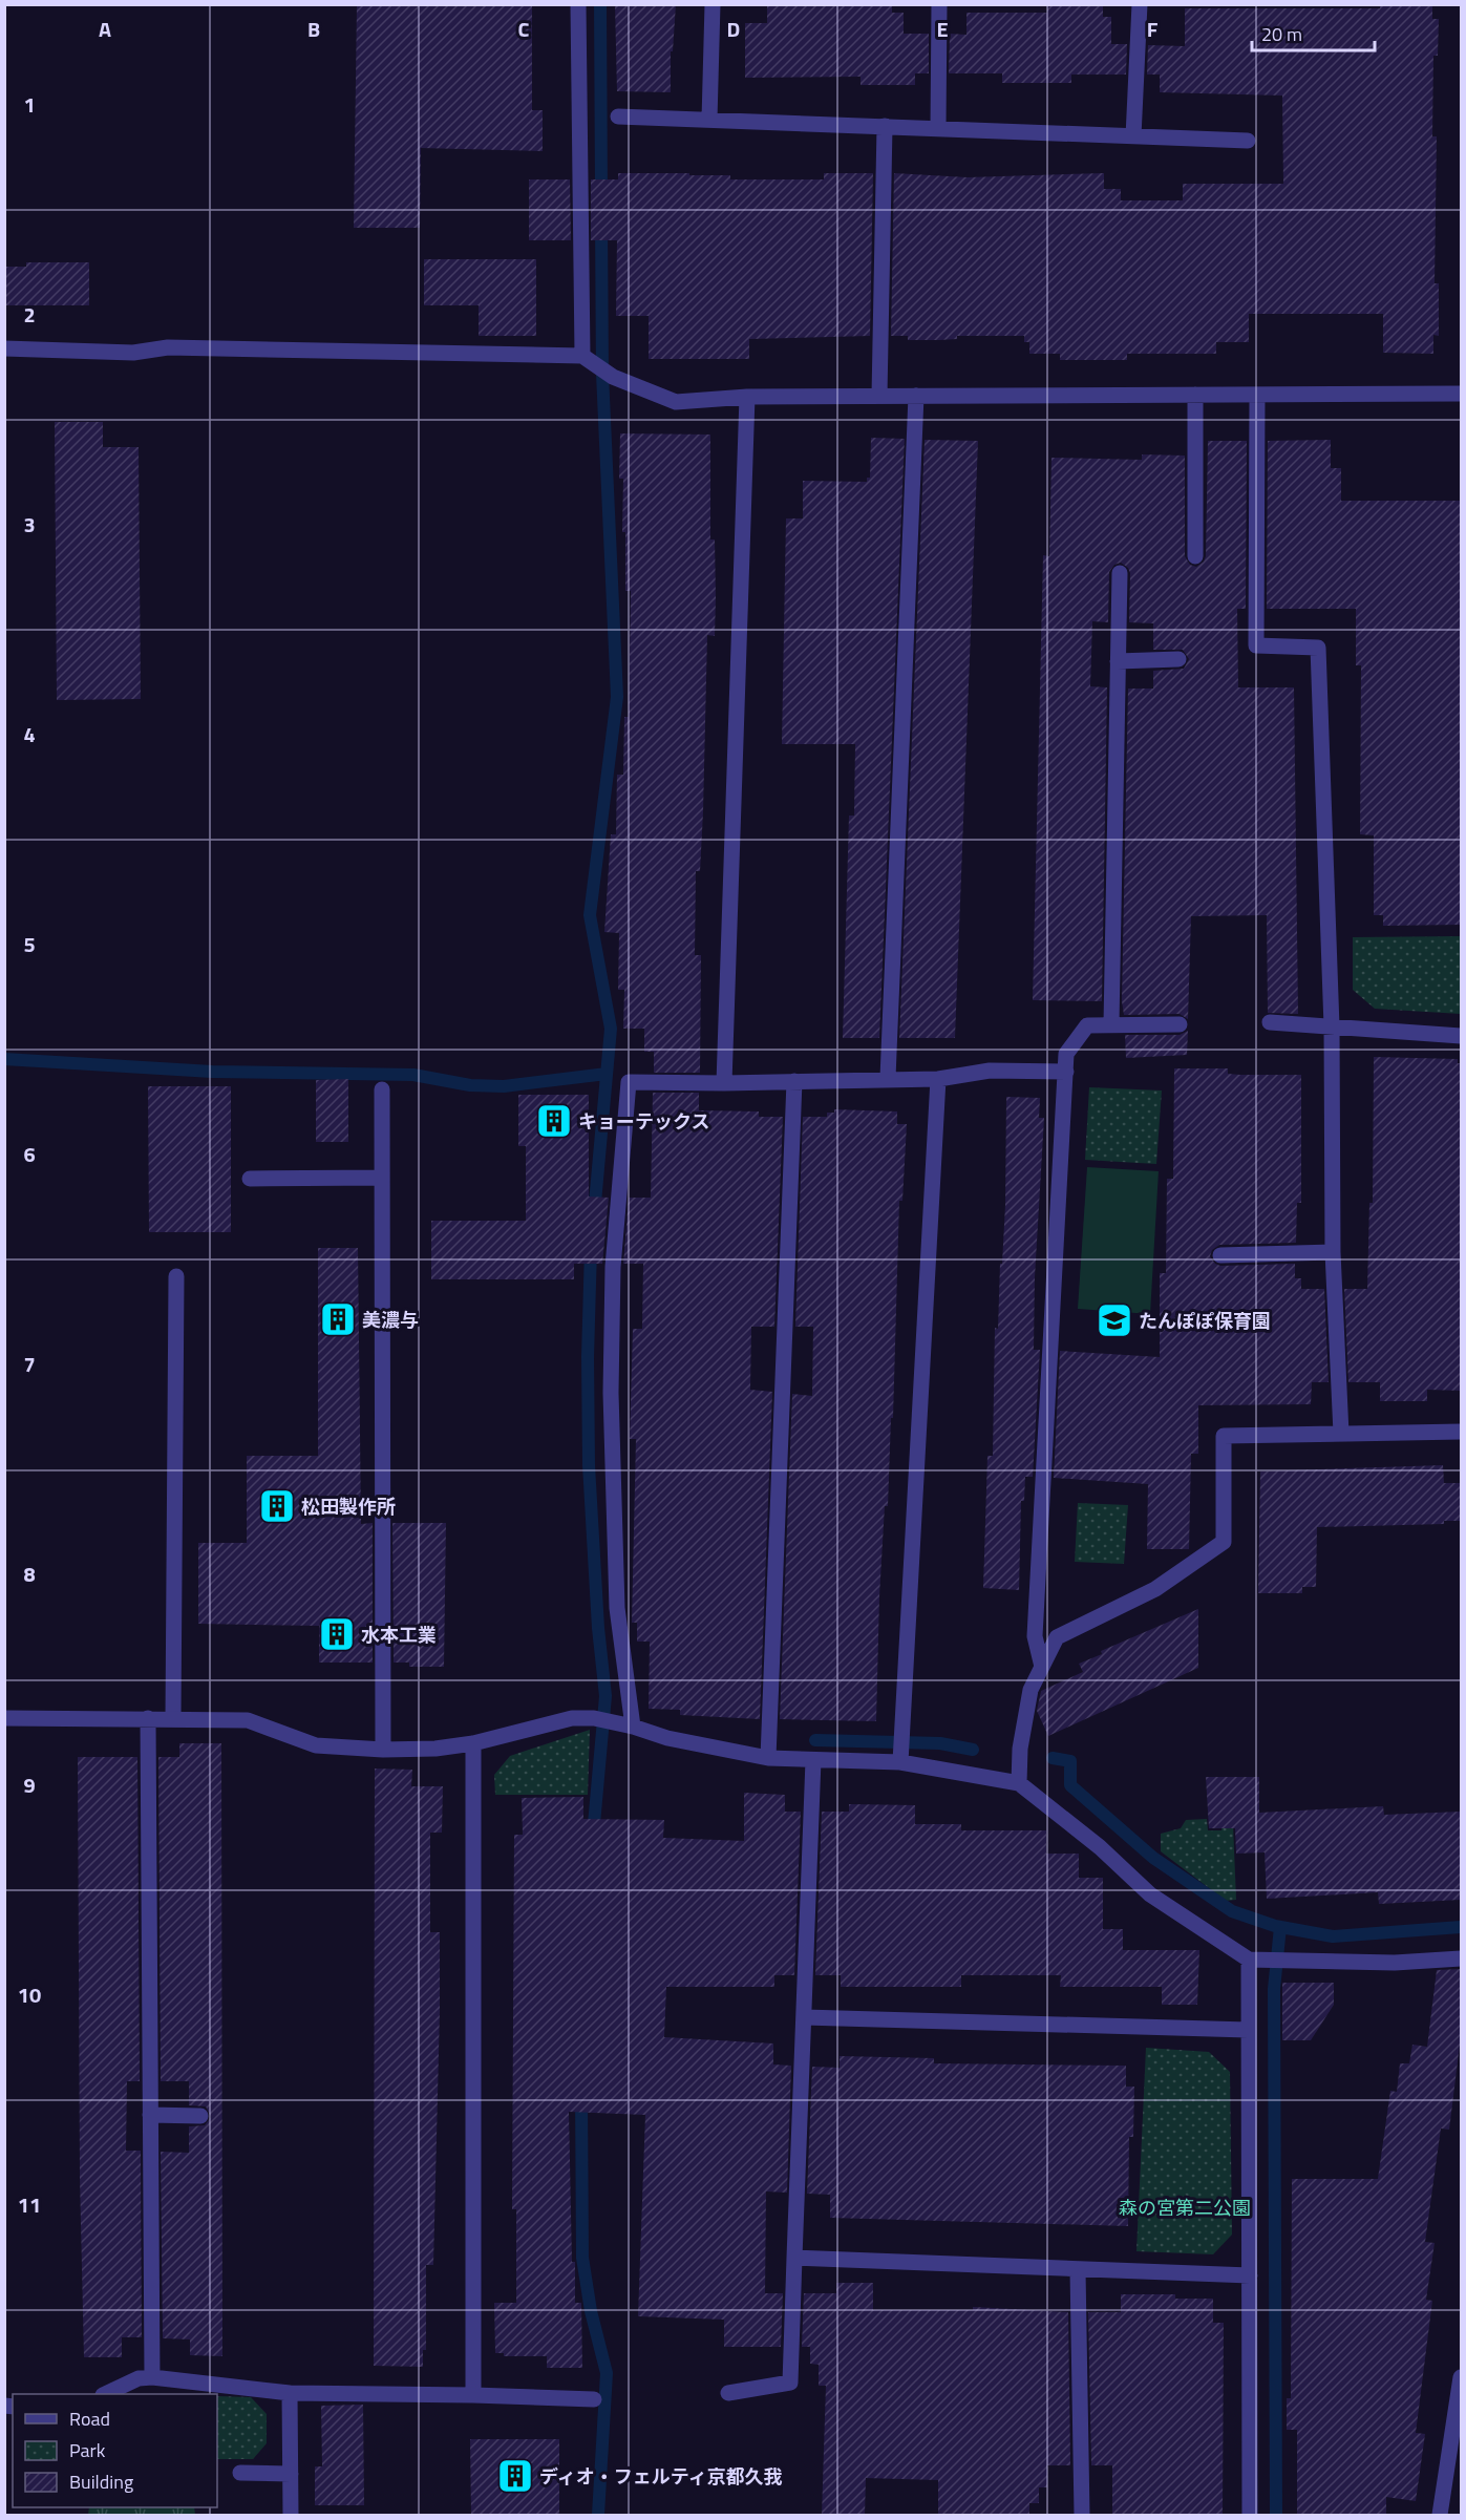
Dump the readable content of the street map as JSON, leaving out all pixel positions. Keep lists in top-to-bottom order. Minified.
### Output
{"parks":["森の宮第二公園"],"places":{"building":["キョーテックス","美濃与","松田製作所","水本工業","ディオ・フェルティ京都久我"],"school or university":["たんぽぽ保育園"]},"legend":["Road","Park","Building"],"scale_bar":"20 m","grid":{"columns":["A","B","C","D","E","F"],"rows":["1","2","3","4","5","6","7","8","9","10","11"]}}
